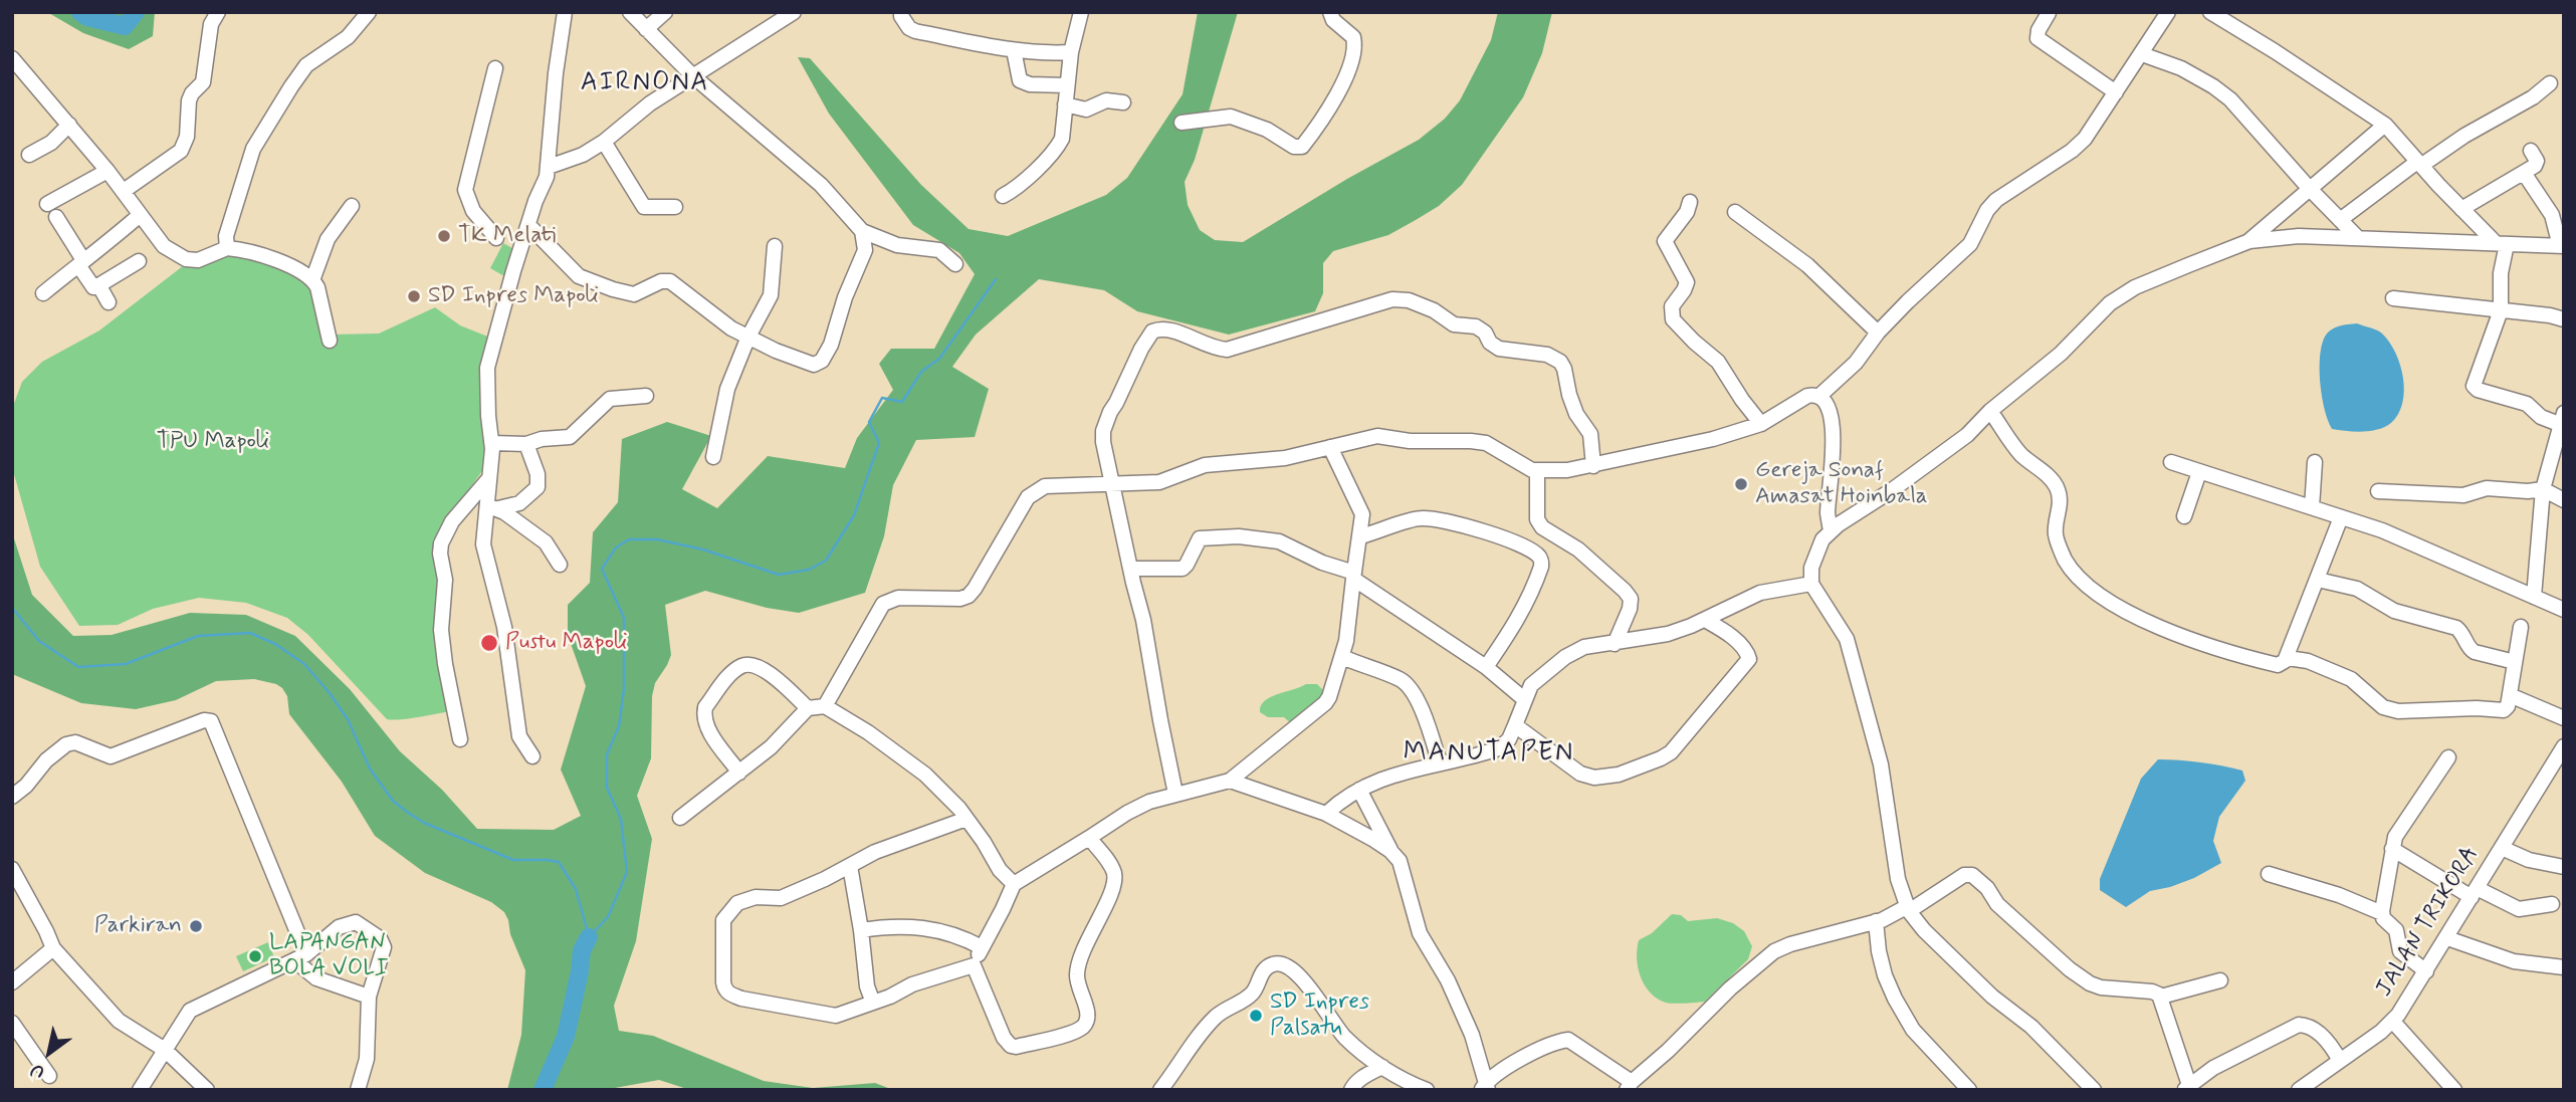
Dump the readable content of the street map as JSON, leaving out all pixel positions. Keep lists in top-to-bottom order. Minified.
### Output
{"streets":{"street":["JALAN TRIKORA"]},"districts":["AIRNONA","MANUTAPEN"],"parks":["TPU Mapoli"],"places":["TK Melati","SD Inpres Mapoli","Gereja Sonaf Amasat Hoinbala","Pustu Mapoli","Parkiran","LAPANGAN BOLA VOLI","SD Inpres Palsatu"],"north":"bottom left"}
